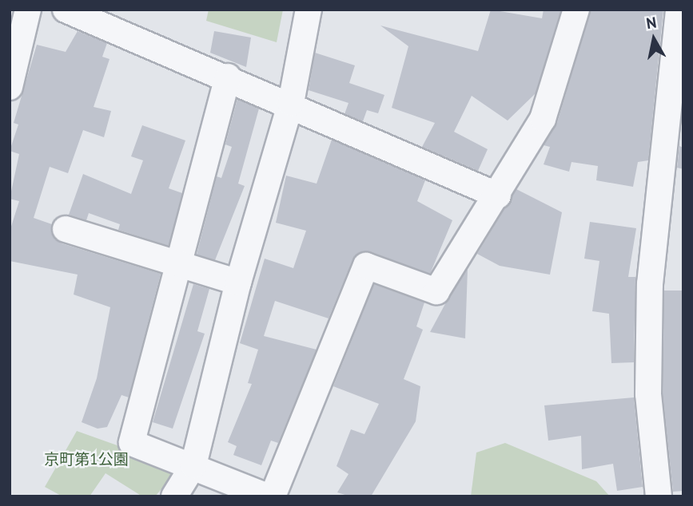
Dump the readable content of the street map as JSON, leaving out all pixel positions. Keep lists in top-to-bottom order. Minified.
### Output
{"parks":["京町第1公園"],"north":"top"}
